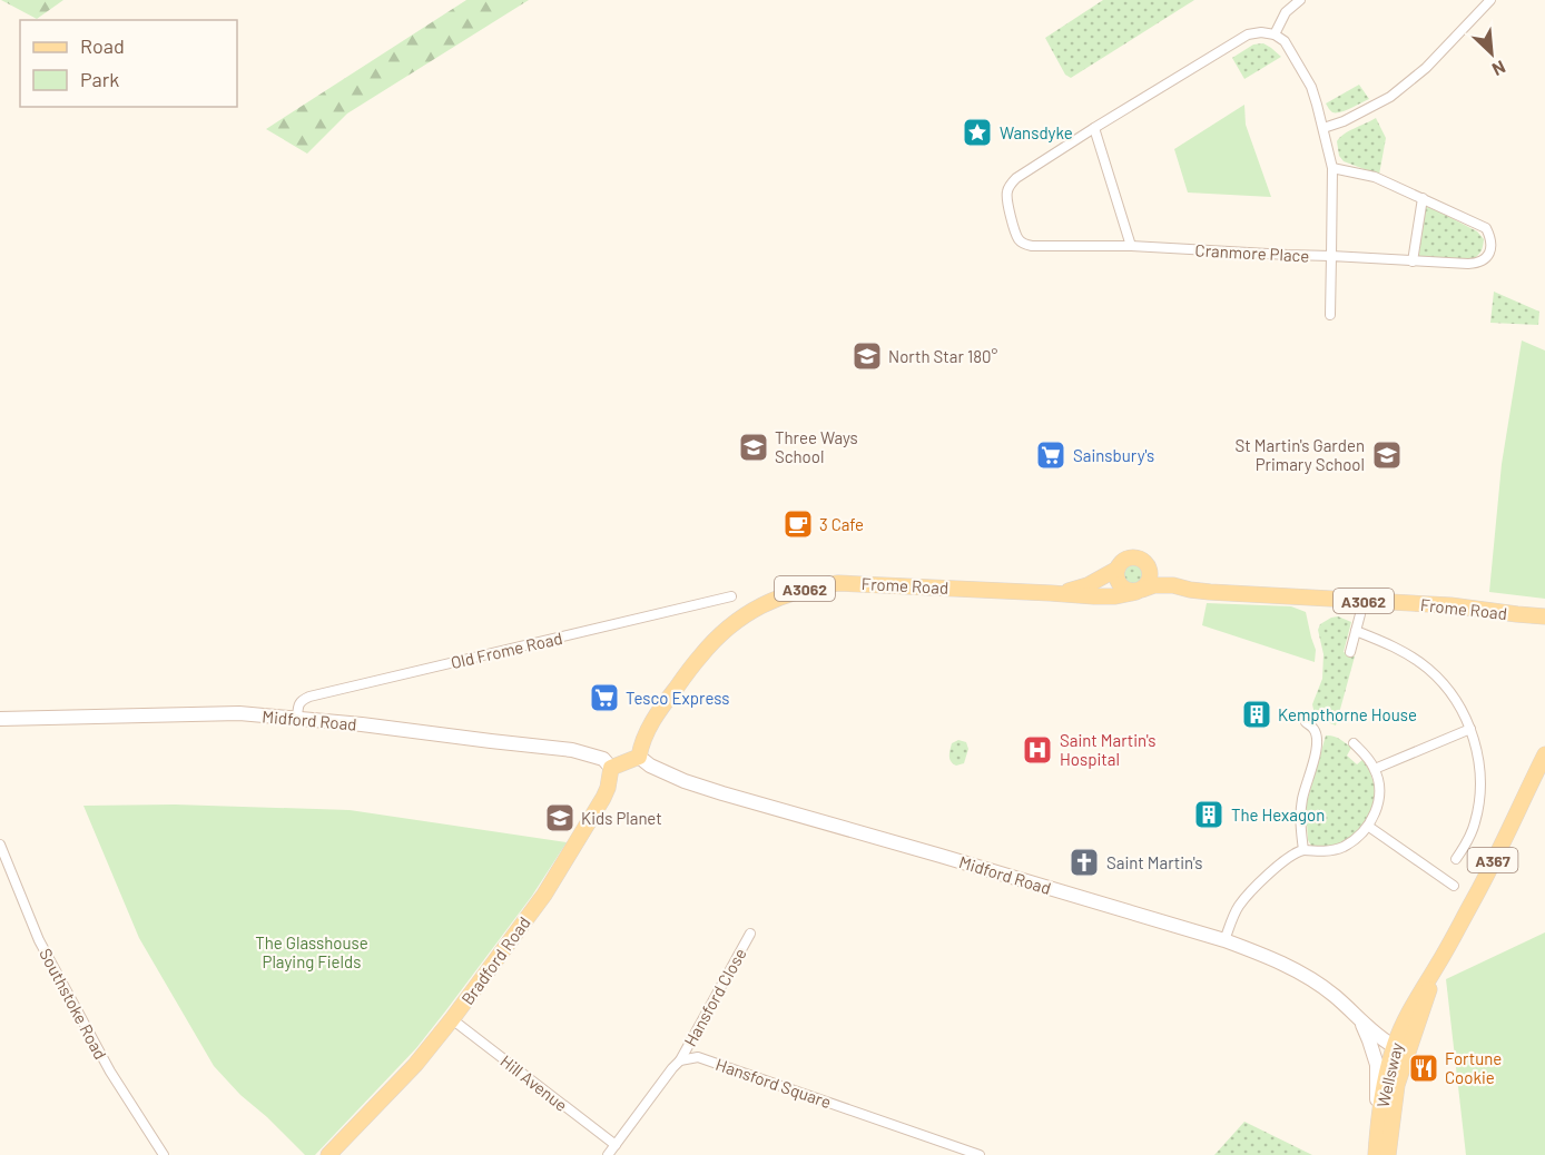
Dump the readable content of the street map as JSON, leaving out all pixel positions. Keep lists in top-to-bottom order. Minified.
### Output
{"streets":{"main road":["Frome Road","A3062","Midford Road","A367","Bradford Road","Wellsway"],"street":["Cranmore Place","Old Frome Road","Hansford Close","Southstoke Road","Hill Avenue","Hansford Square"]},"crossings":[["Frome Road","Midford Road"],["Old Frome Road","Midford Road"],["Midford Road","Bradford Road"],["Midford Road","Wellsway"],["Bradford Road","Hill Avenue"],["Hansford Close","Hansford Square"]],"parks":["The Glasshouse Playing Fields"],"places":{"place":["Wansdyke"],"school or university":["North Star 180°","Three Ways School","St Martin's Garden Primary School","Kids Planet"],"supermarket":["Sainsbury's","Tesco Express"],"cafe":["3 Cafe"],"building":["Kempthorne House","The Hexagon"],"hospital":["Saint Martin's Hospital"],"church":["Saint Martin's"],"restaurant":["Fortune Cookie"]},"legend":["Road","Park"],"north":"bottom right"}
